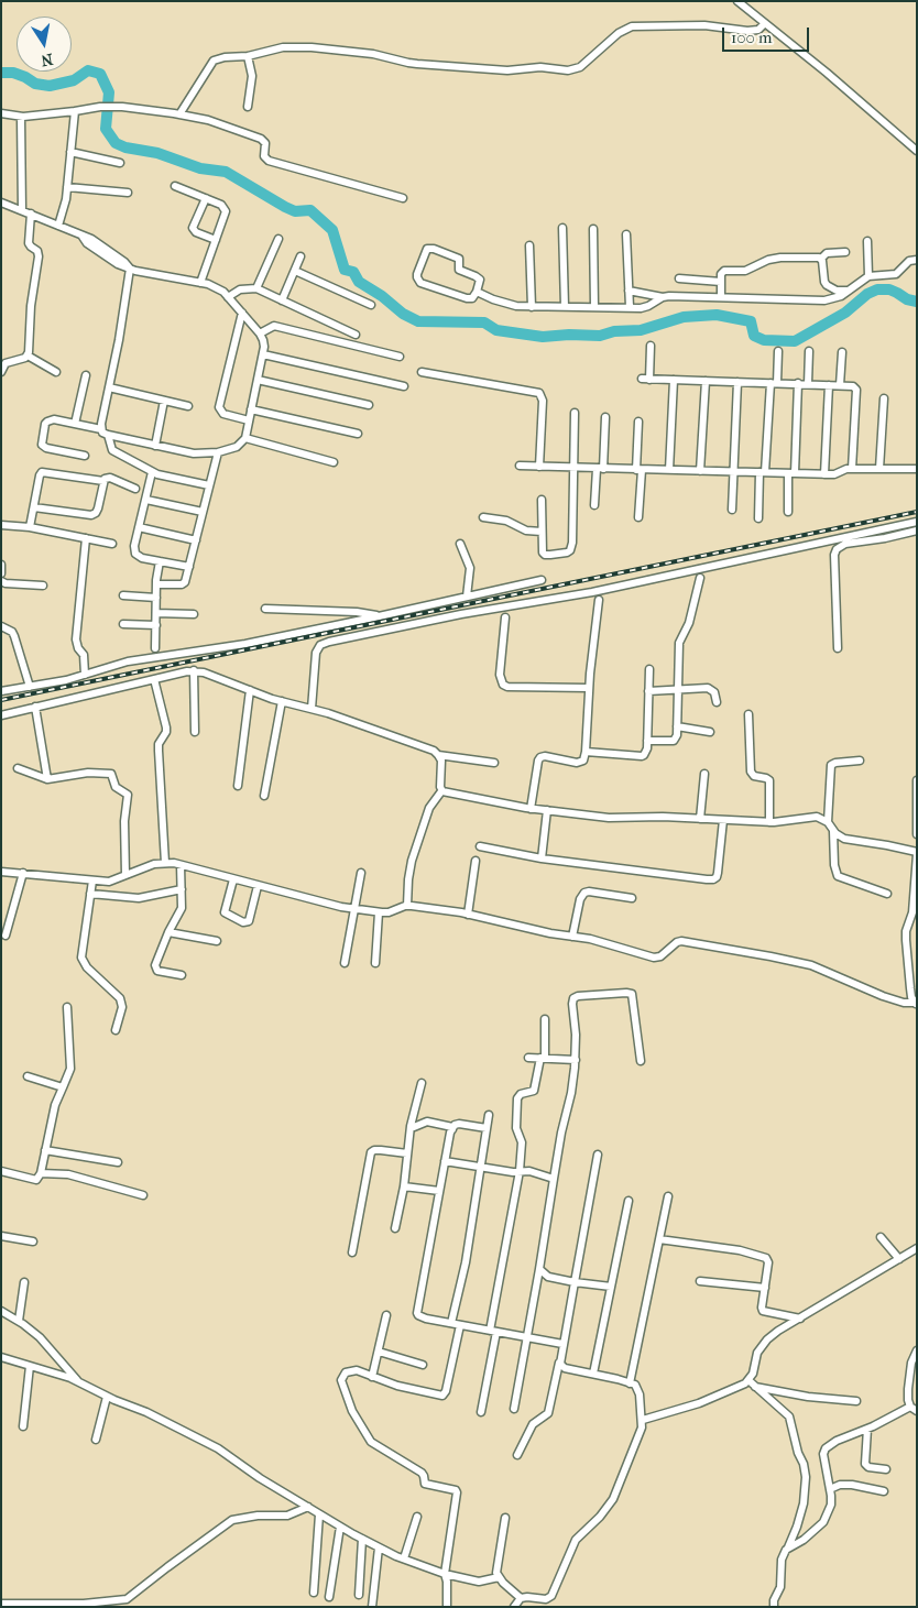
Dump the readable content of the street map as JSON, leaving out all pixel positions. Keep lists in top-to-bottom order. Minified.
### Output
{"scale_bar":"100 m","north":"bottom"}
